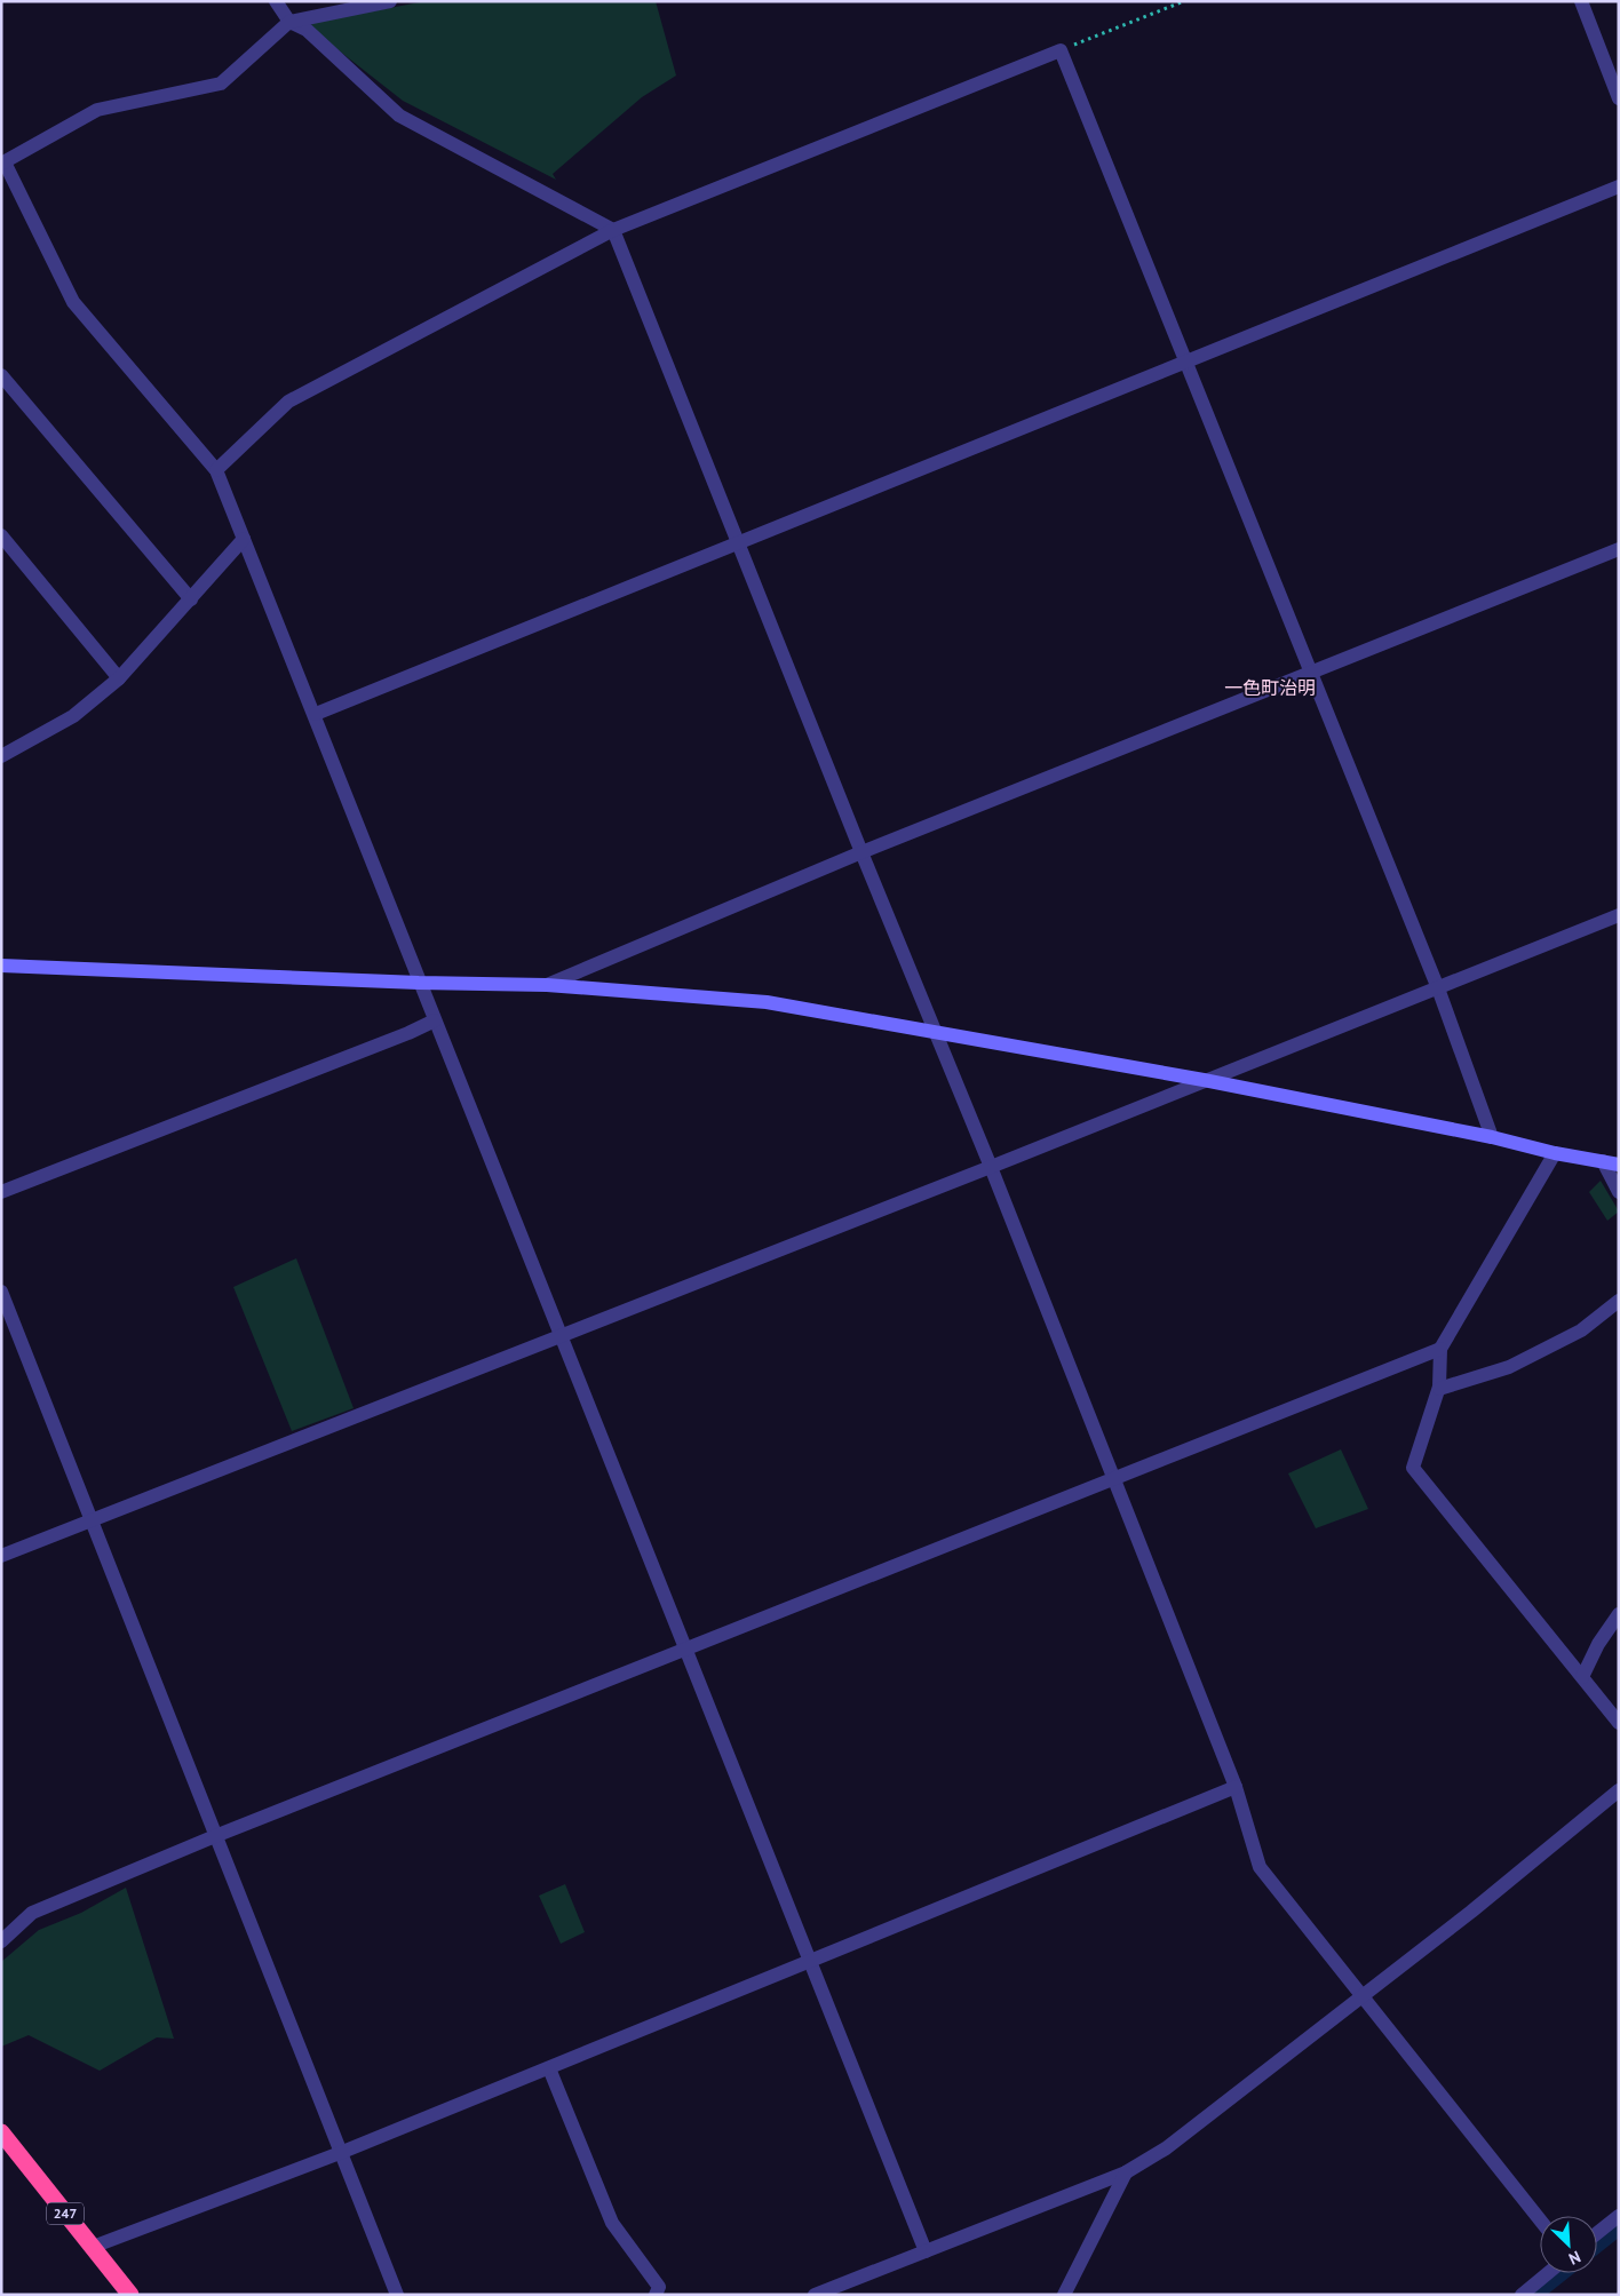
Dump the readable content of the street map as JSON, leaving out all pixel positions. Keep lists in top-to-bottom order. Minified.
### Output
{"streets":{"highway":["247"]},"districts":["一色町治明"],"north":"bottom right"}
